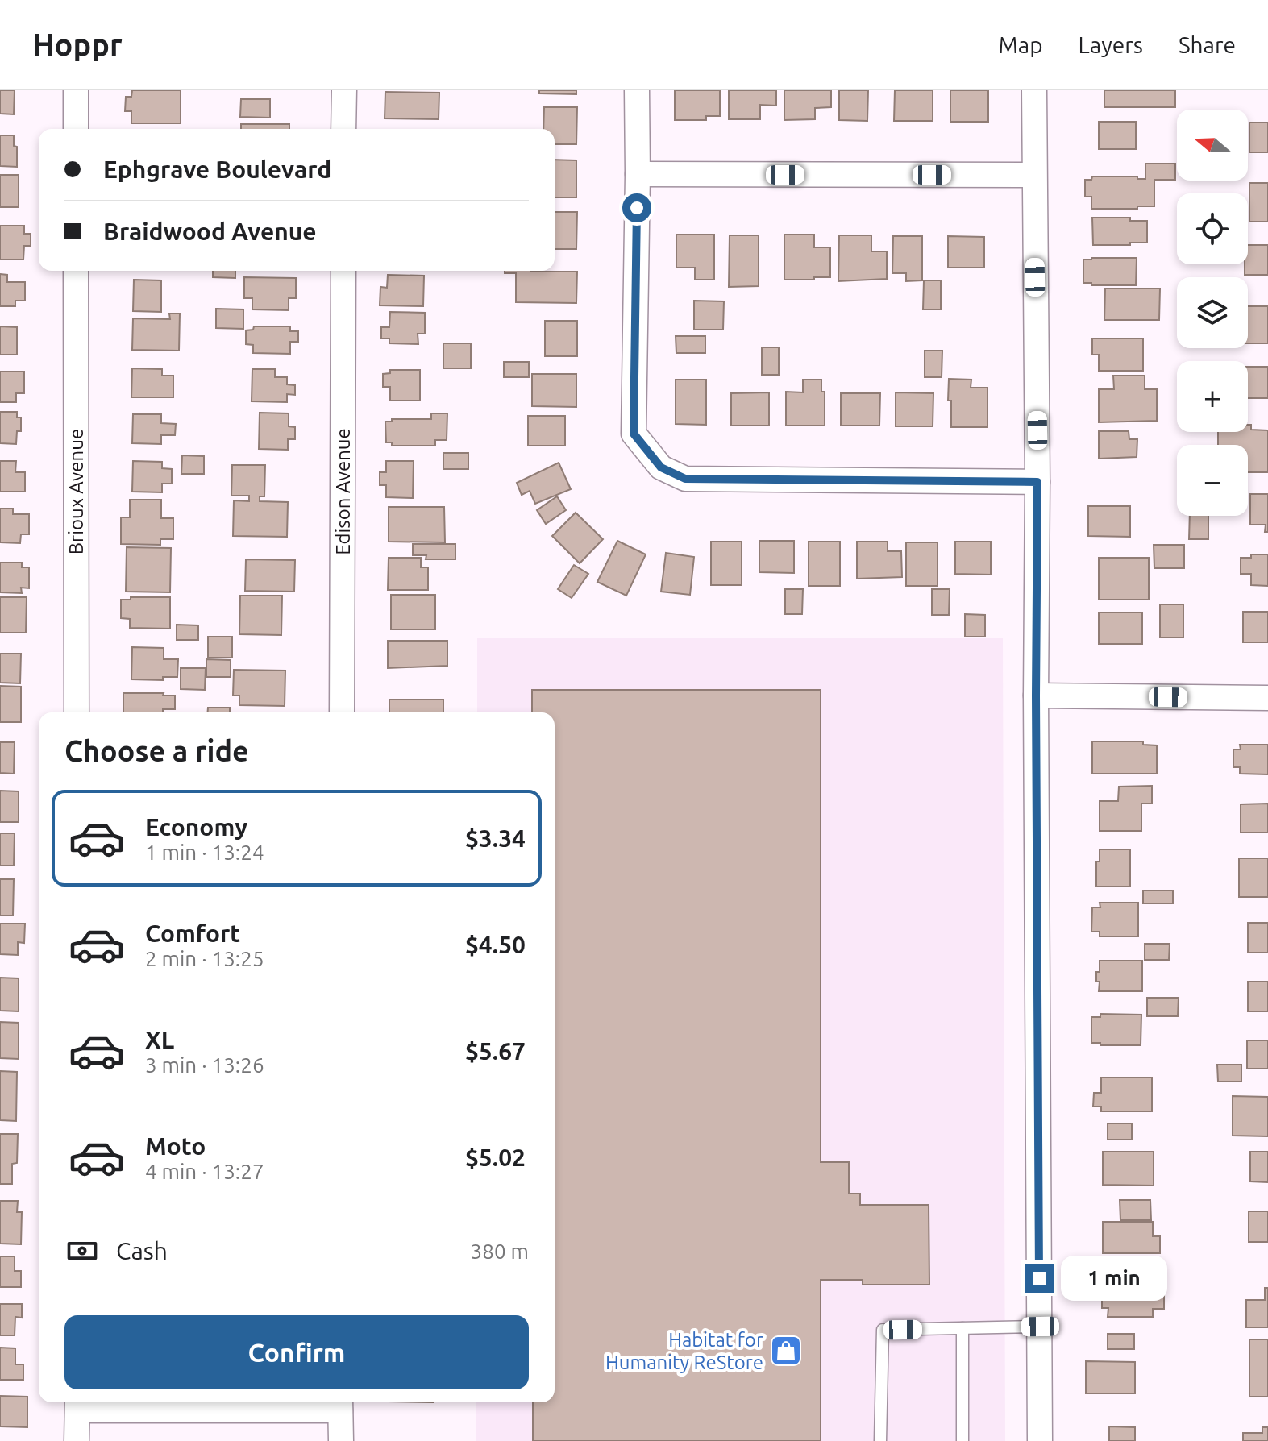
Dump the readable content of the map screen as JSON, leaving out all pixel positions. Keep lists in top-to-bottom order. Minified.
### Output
{"streets":{"street":["Brioux Avenue","Edison Avenue"]},"places":{"shop":["Habitat for Humanity ReStore"]},"north":"left","page":{"header":"Hoppr","nav":["Map","Layers","Share"],"map_buttons":["+","−"],"banner":["Ephgrave Boulevard","Braidwood Avenue"],"heading":"Choose a ride","list":[{"name":"Economy","note":"1 min · 13:24","value":"$3.34"},{"name":"Comfort","note":"2 min · 13:25","value":"$4.50"},{"name":"XL","note":"3 min · 13:26","value":"$5.67"},{"name":"Moto","note":"4 min · 13:27","value":"$5.02"}],"pay":["Cash","380 m"],"bubble":"1 min","buttons":"Confirm"}}
